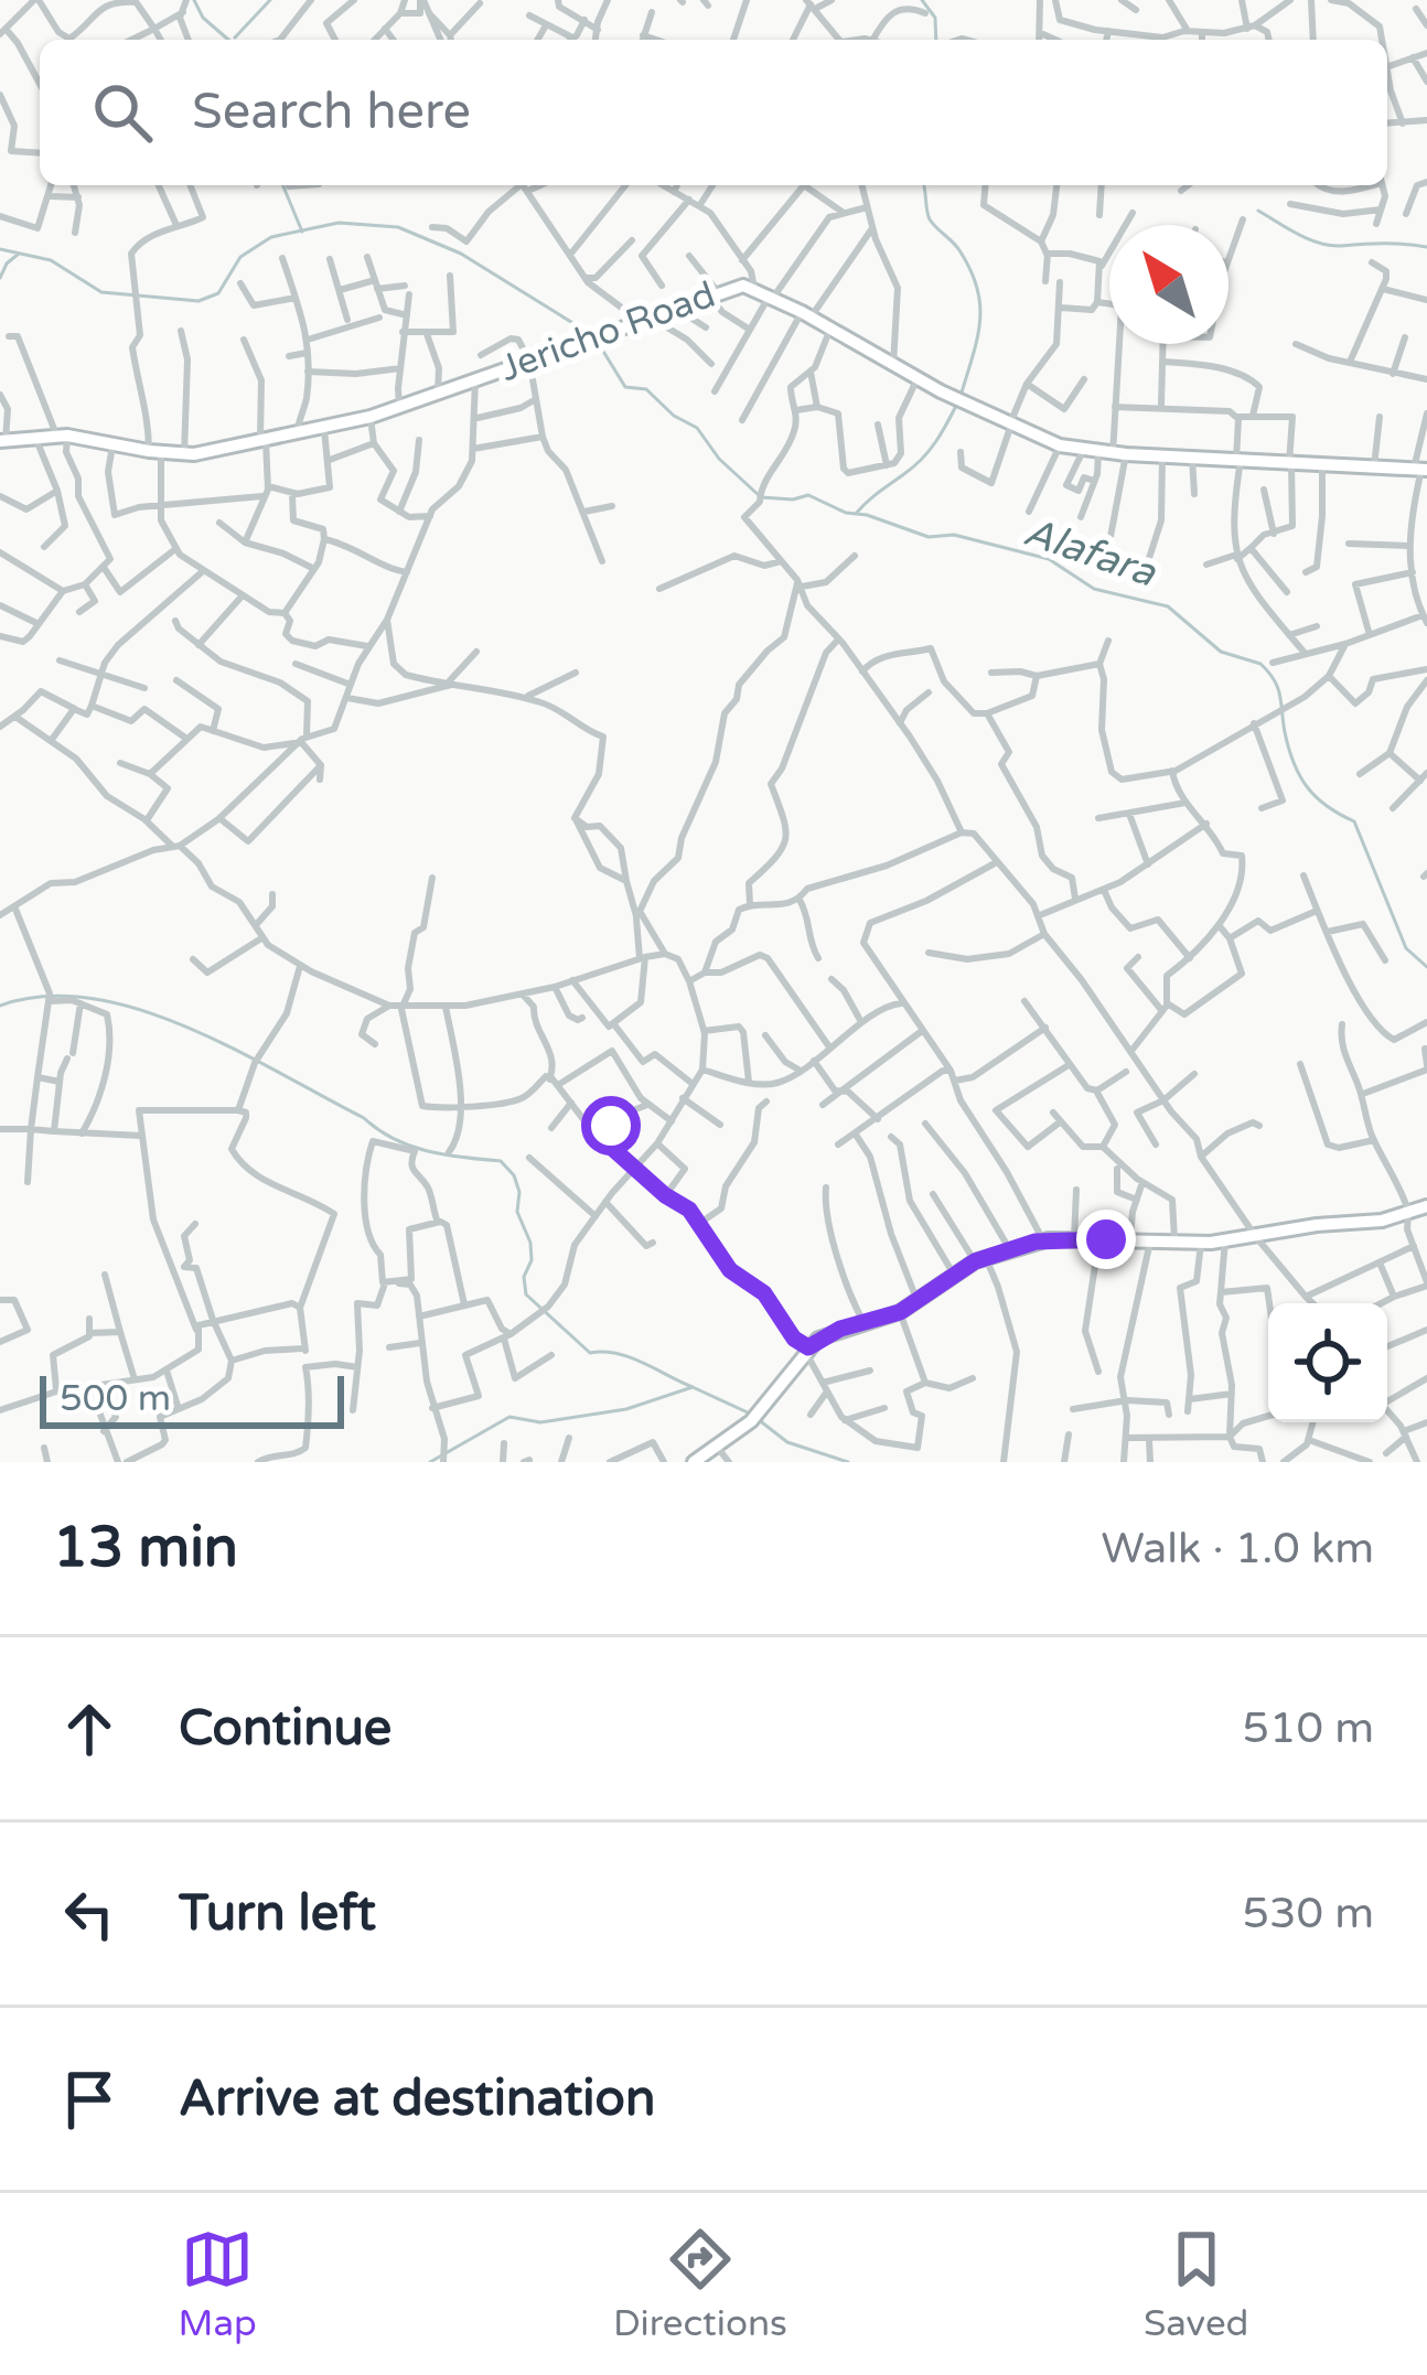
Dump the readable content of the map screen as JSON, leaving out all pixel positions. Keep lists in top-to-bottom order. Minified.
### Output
{"streets":{"street":["Jericho Road"]},"water":["Alafara"],"scale_bar":"500 m","north":"top left","page":{"search":"Search here","scale":"500 m","heading":["13 min","Walk · 1.0 km"],"list":[["Continue","510 m"],["Turn left","530 m"],"Arrive at destination"],"nav":["Map","Directions","Saved"]}}
